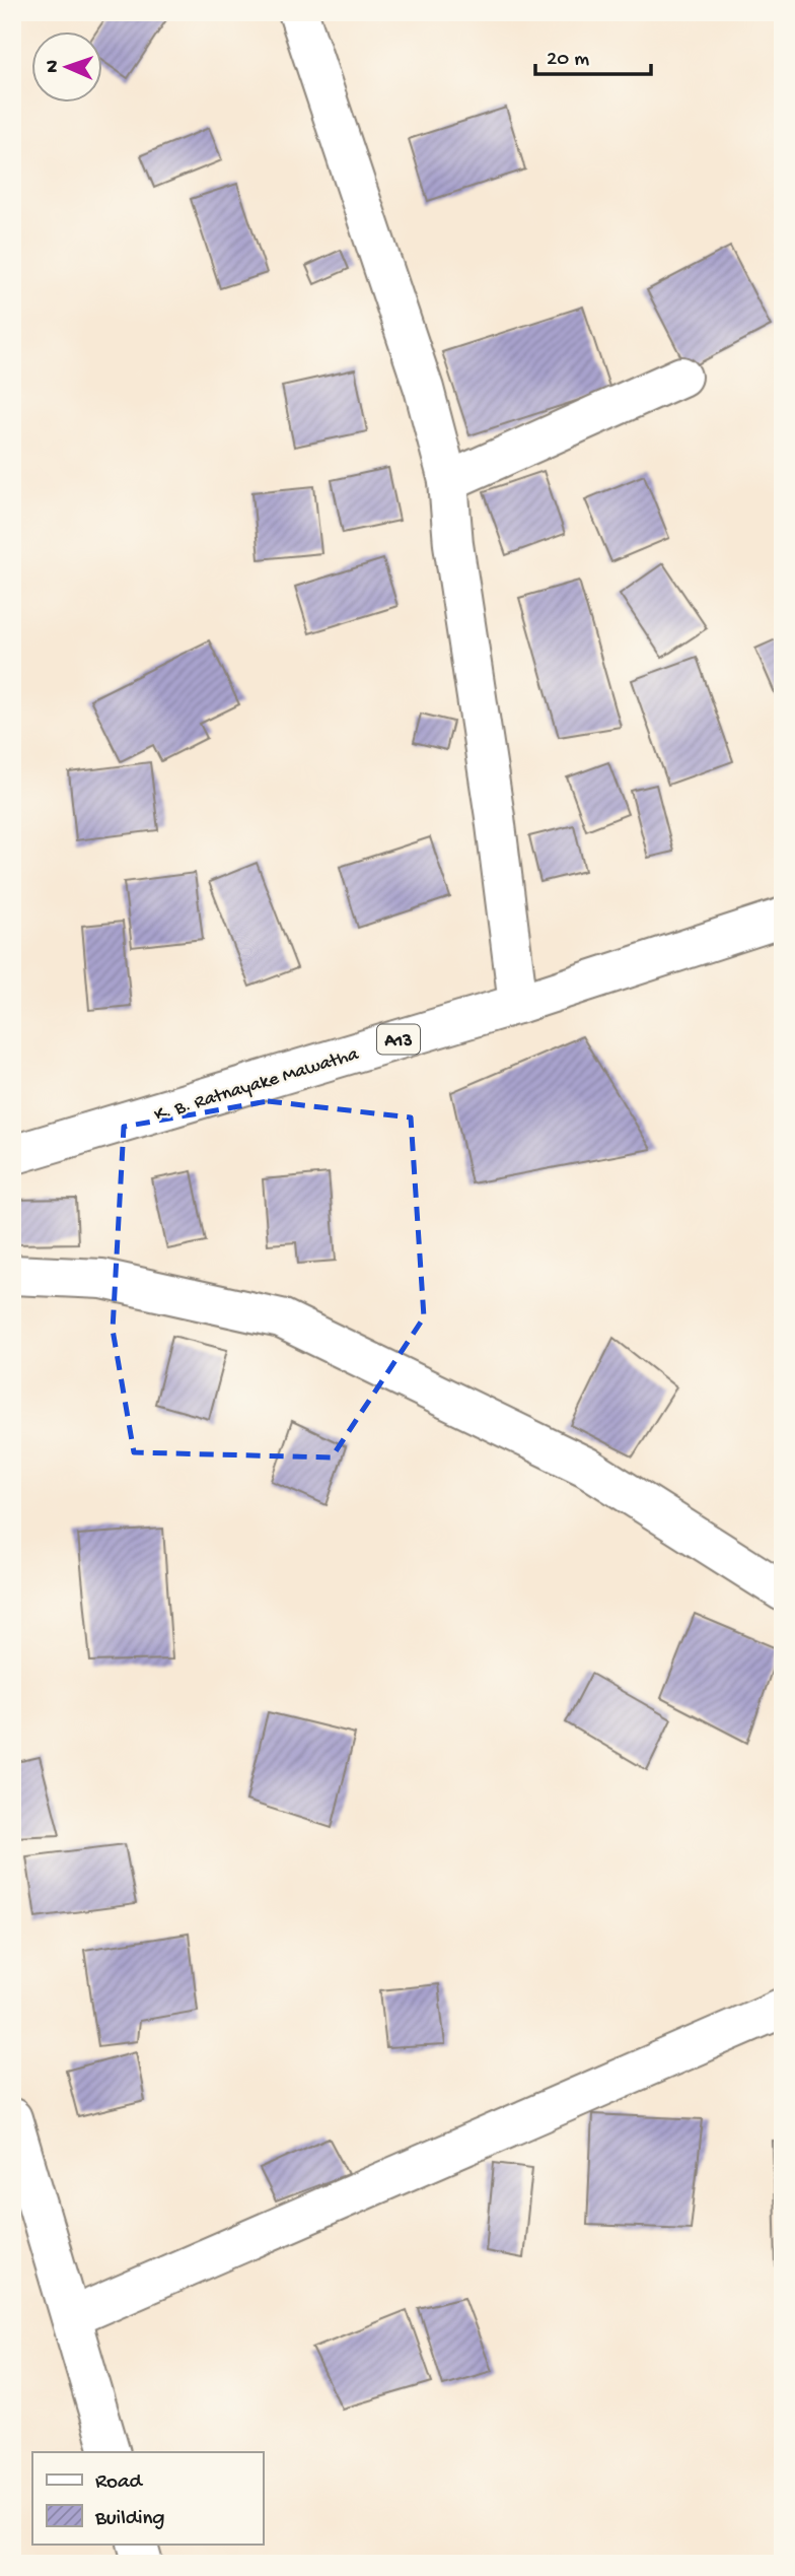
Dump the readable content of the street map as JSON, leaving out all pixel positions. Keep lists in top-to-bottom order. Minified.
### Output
{"streets":{"main road":["A13","K. B. Ratnayake Mawatha"]},"legend":["Road","Building"],"scale_bar":"20 m","north":"left"}
